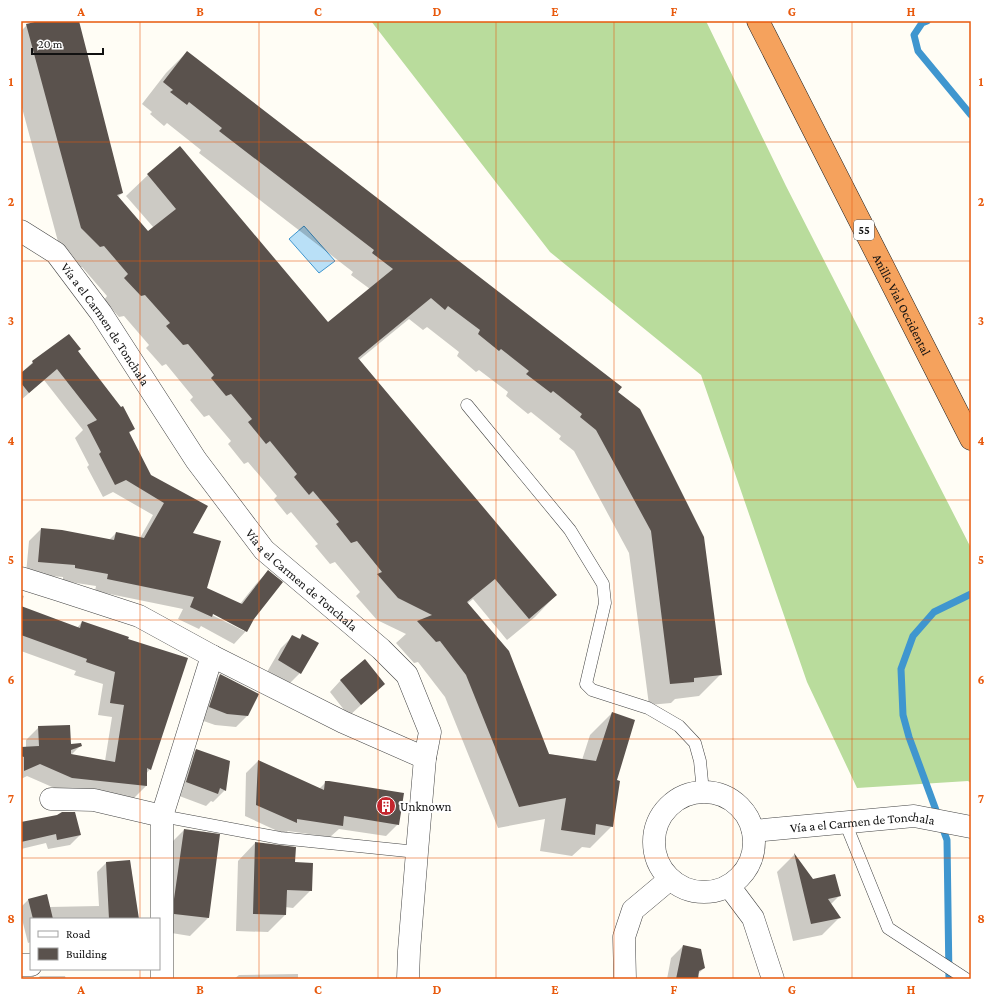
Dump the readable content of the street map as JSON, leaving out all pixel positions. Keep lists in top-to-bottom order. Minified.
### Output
{"streets":{"highway":["55","Anillo Vial Occidental"],"street":["Vía a el Carmen de Tonchala"]},"places":{"building":["Unknown"]},"legend":["Road","Building"],"scale_bar":"20 m","grid":{"columns":["A","B","C","D","E","F","G","H"],"rows":["1","2","3","4","5","6","7","8"]}}
